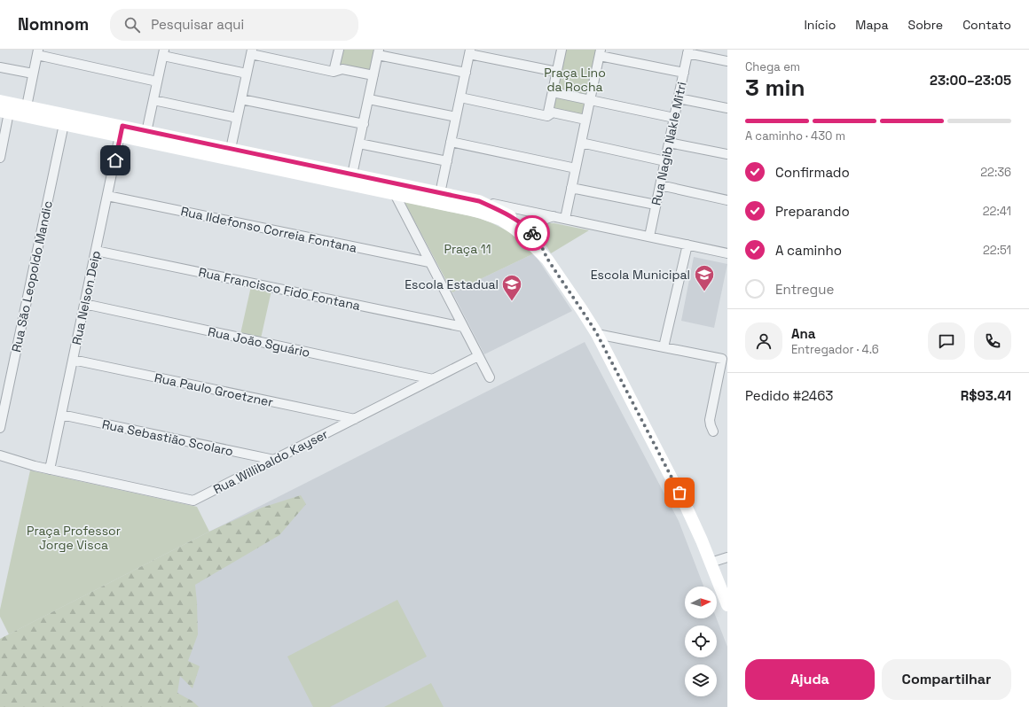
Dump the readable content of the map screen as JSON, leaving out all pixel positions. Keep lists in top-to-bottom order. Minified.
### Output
{"streets":{"street":["Rua Nagib Nakle Mitri","Rua Ildefonso Correia Fontana","Rua São Leopoldo Mandic","Rua Francisco Fido Fontana","Rua Nelson Deip","Rua João Sguário","Rua Paulo Groetzner","Rua Sebastião Scolaro","Rua Willibaldo Kayser"]},"crossings":[["Rua Ildefonso Correia Fontana","Rua Nelson Deip"],["Rua Francisco Fido Fontana","Rua Nelson Deip"],["Rua Nelson Deip","Rua João Sguário"],["Rua Nelson Deip","Rua Paulo Groetzner"],["Rua Nelson Deip","Rua Sebastião Scolaro"],["Rua Nelson Deip","Rua Willibaldo Kayser"],["Rua João Sguário","Rua Willibaldo Kayser"],["Rua Paulo Groetzner","Rua Willibaldo Kayser"],["Rua Sebastião Scolaro","Rua Willibaldo Kayser"]],"parks":["Praça Lino da Rocha","Praça 11","Praça Professor Jorge Visca"],"places":{"school or university":["Escola Municipal","Escola Estadual"]},"north":"right","page":{"header":"Nomnom","search":"Pesquisar aqui","nav":["Início","Mapa","Sobre","Contato"],"heading":["3 min","Chega em","23:00–23:05"],"panel":["Ana","Entregador · 4.6","Pedido #2463","R$93.41"],"bar":"A caminho · 430 m","list":[["Confirmado","22:36"],["Preparando","22:41"],["A caminho","22:51"],"Entregue"],"buttons":["Ajuda","Compartilhar"]}}
